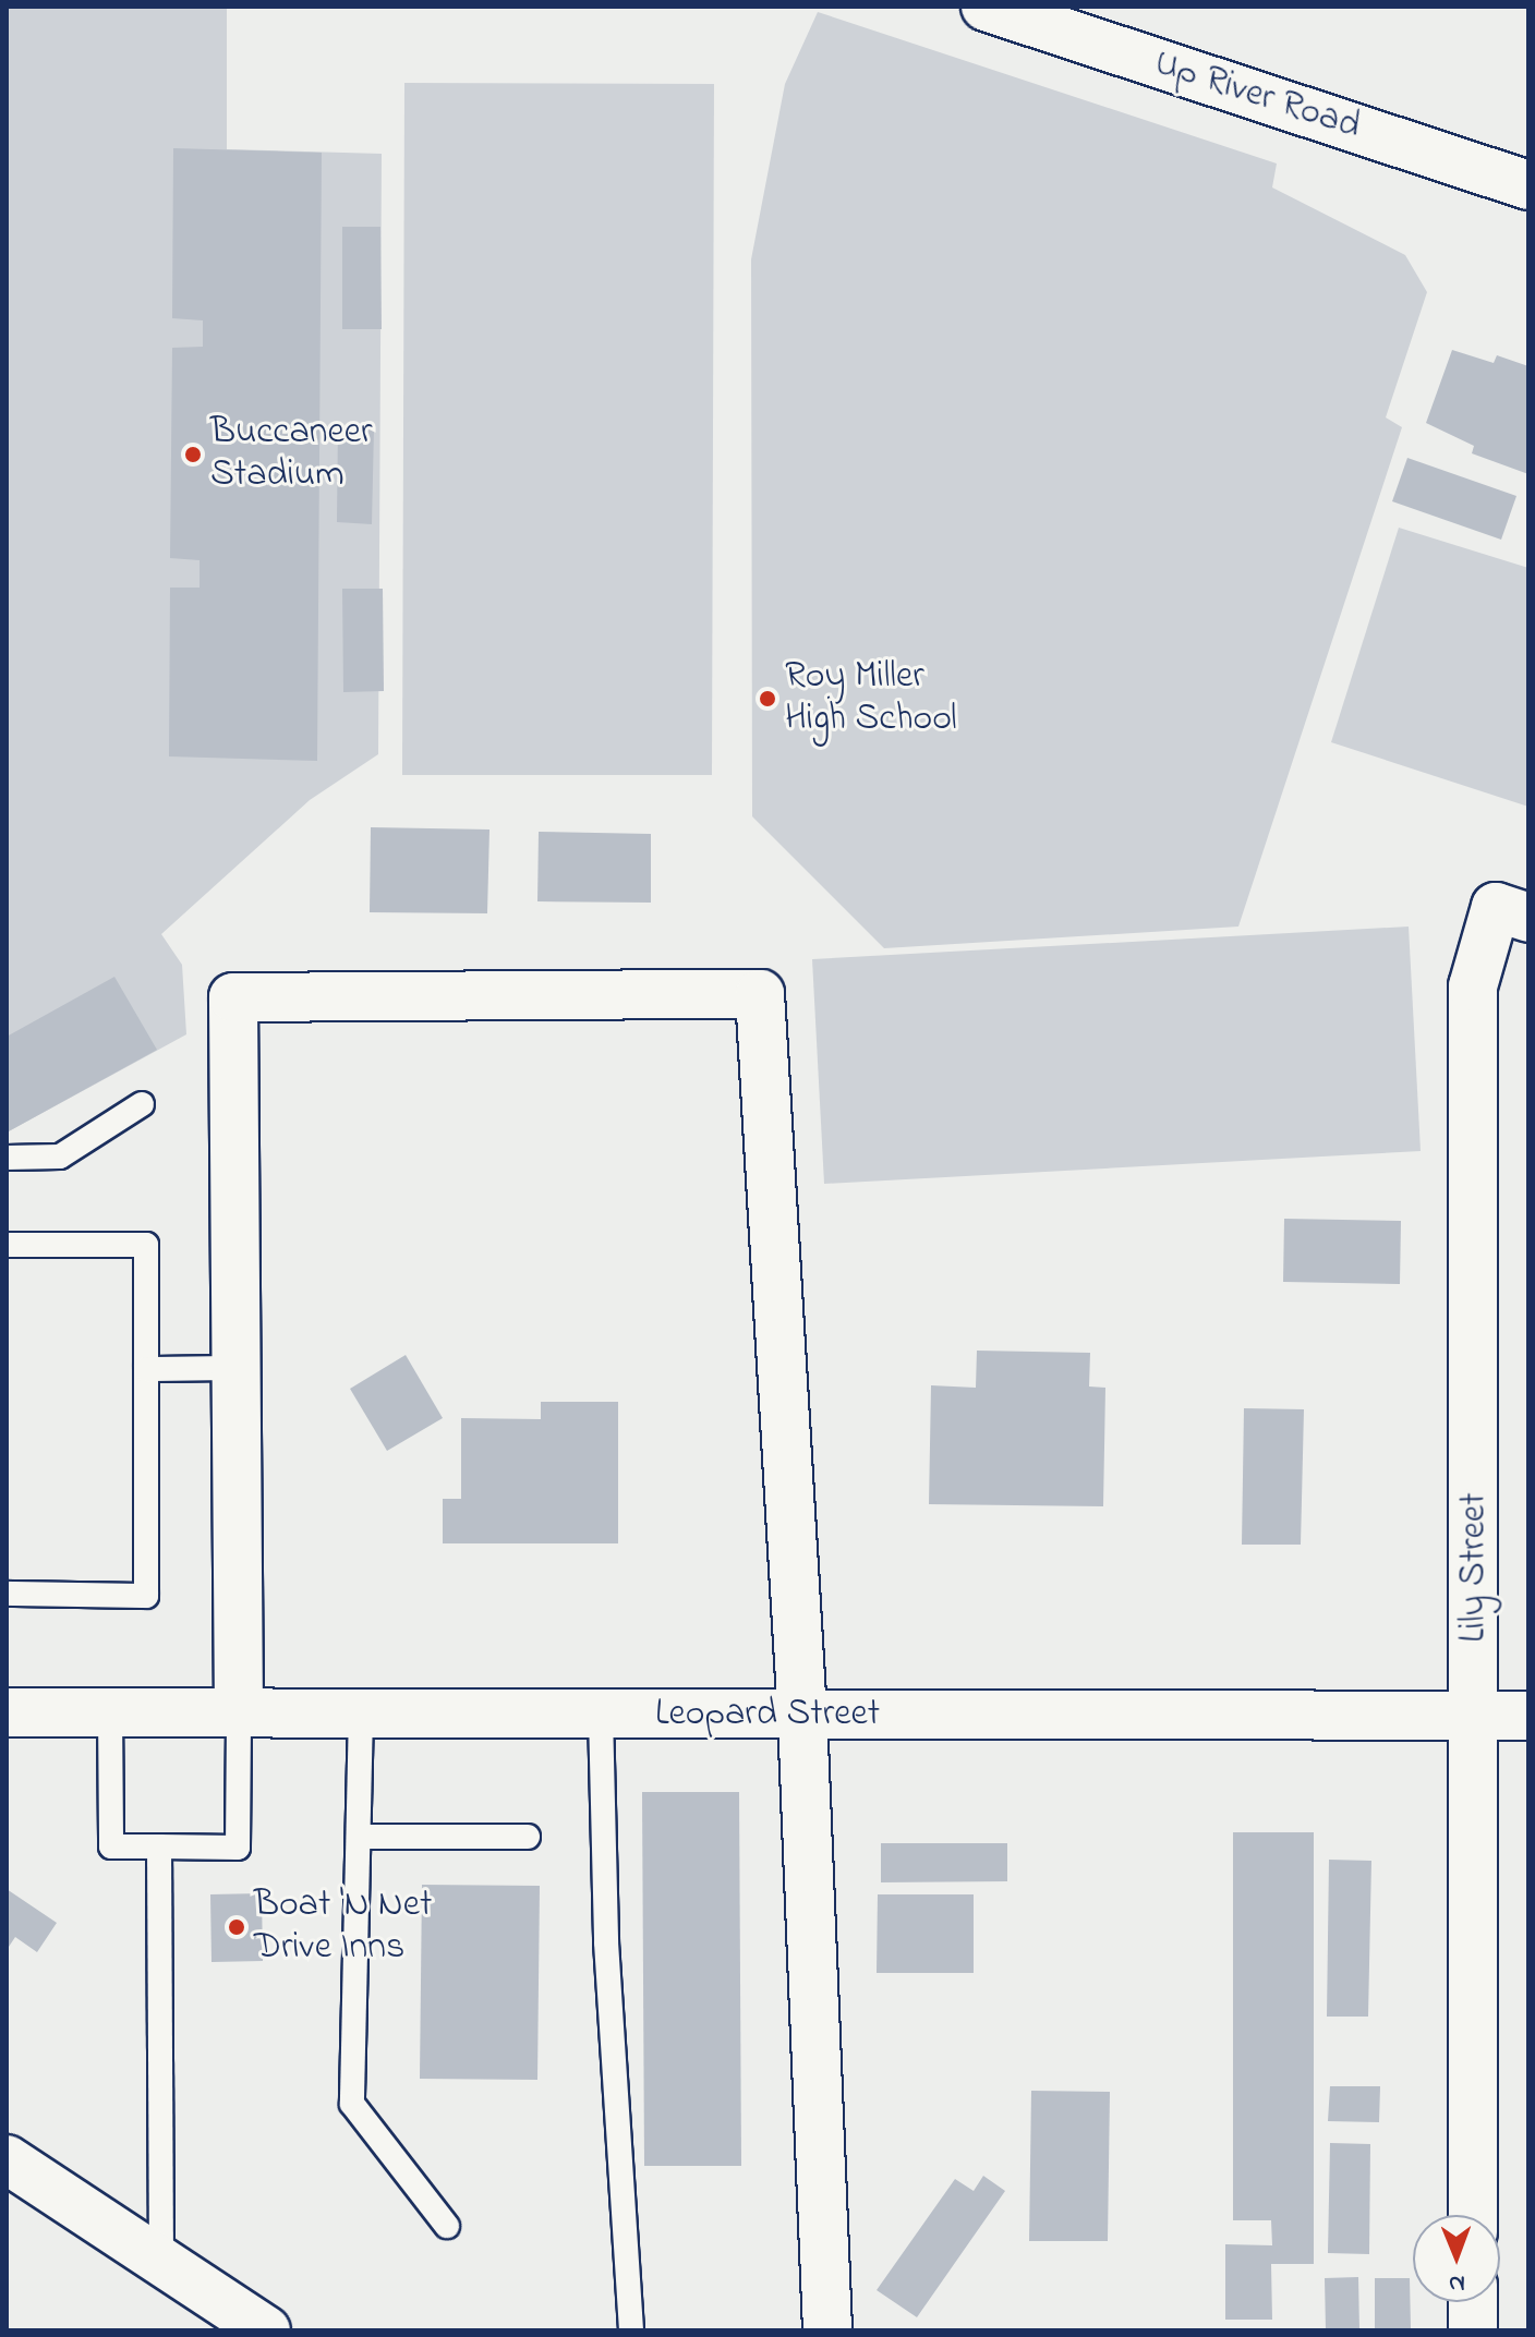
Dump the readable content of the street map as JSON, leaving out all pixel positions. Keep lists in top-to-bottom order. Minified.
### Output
{"streets":{"street":["Up River Road","Lily Street","Leopard Street"]},"crossings":[["Lily Street","Leopard Street"]],"places":["Buccaneer Stadium","Roy Miller High School","Boat 'N Net Drive Inns"],"north":"bottom"}
